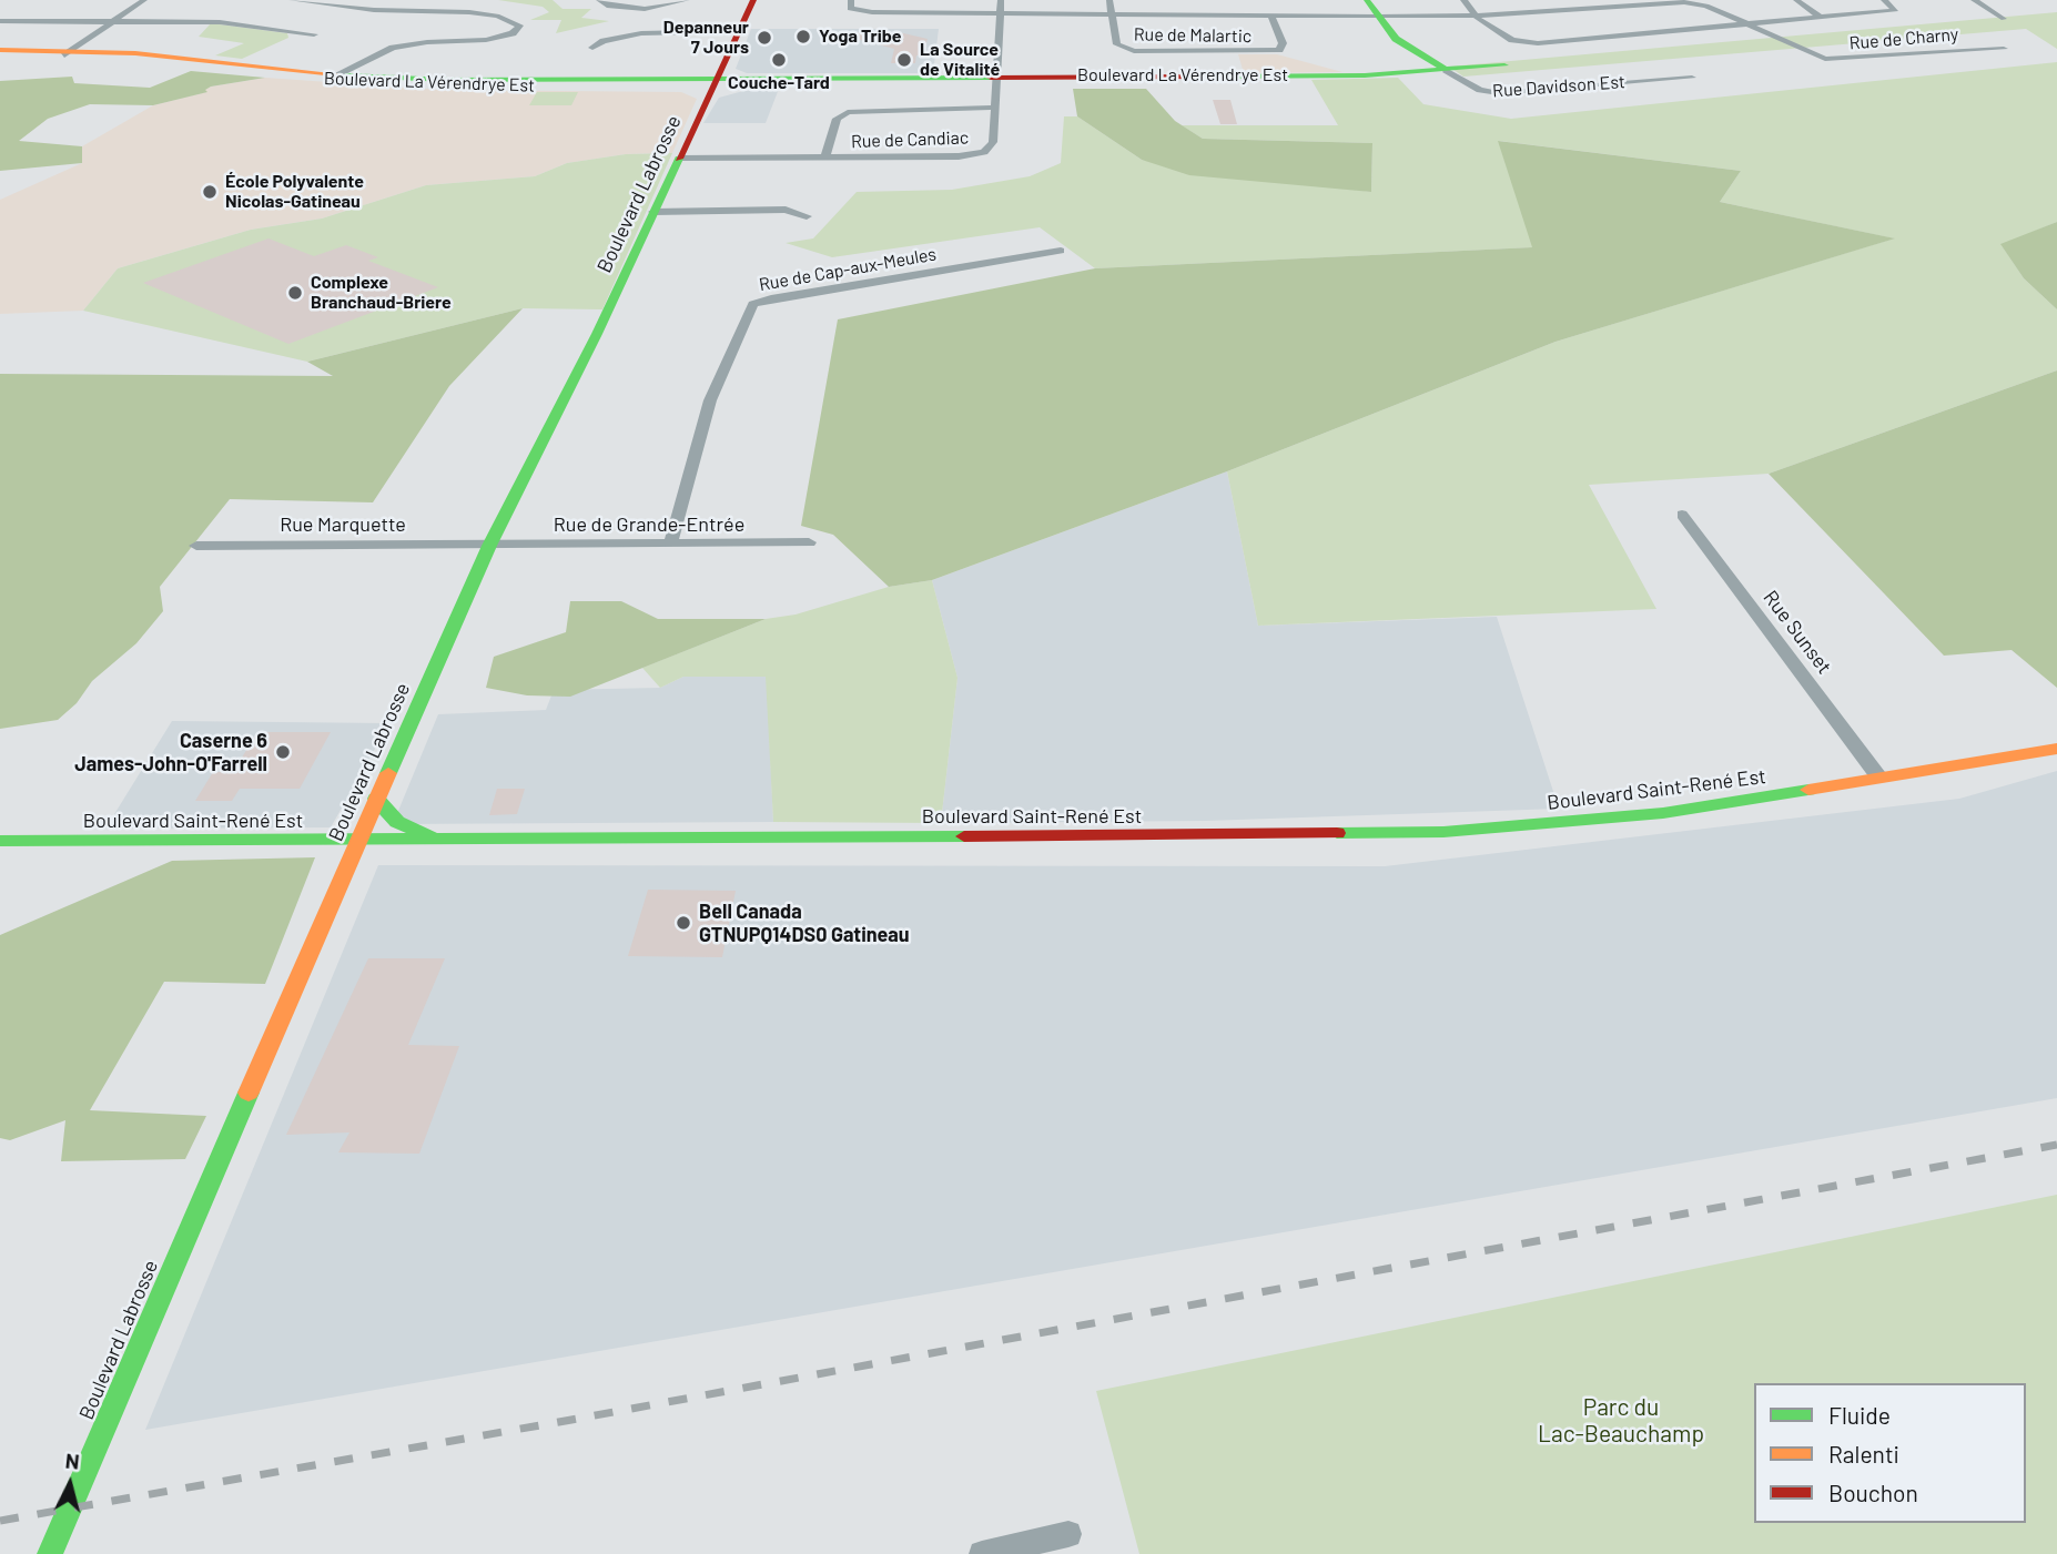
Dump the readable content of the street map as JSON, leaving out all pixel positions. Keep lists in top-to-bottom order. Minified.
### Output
{"streets":{"main road":["Boulevard La Vérendrye Est","Rue Davidson Est","Boulevard Labrosse","Boulevard Saint-René Est"],"street":["Rue de Malartic","Rue de Charny","Rue de Candiac","Rue de Cap-aux-Meules","Rue Marquette","Rue de Grande-Entrée","Rue Sunset"]},"crossings":[["Rue de Malartic","Rue de Charny"],["Rue de Charny","Rue Davidson Est"],["Rue de Charny","Rue de Candiac"],["Boulevard La Vérendrye Est","Rue Davidson Est"],["Boulevard La Vérendrye Est","Rue de Candiac"],["Boulevard La Vérendrye Est","Boulevard Labrosse"],["Rue de Candiac","Boulevard Labrosse"],["Boulevard Labrosse","Rue Marquette"],["Boulevard Labrosse","Rue de Grande-Entrée"],["Boulevard Labrosse","Boulevard Saint-René Est"],["Rue de Cap-aux-Meules","Rue de Grande-Entrée"],["Rue Marquette","Rue de Grande-Entrée"],["Rue Sunset","Boulevard Saint-René Est"]],"parks":["Parc du Lac-Beauchamp"],"places":["Yoga Tribe","Depanneur 7 Jours","Couche-Tard","La Source de Vitalité","École Polyvalente Nicolas-Gatineau","Complexe Branchaud-Briere","Caserne 6 James-John-O'Farrell","Bell Canada GTNUPQ14DS0 Gatineau"],"legend":["Fluide","Ralenti","Bouchon"],"north":"top"}
